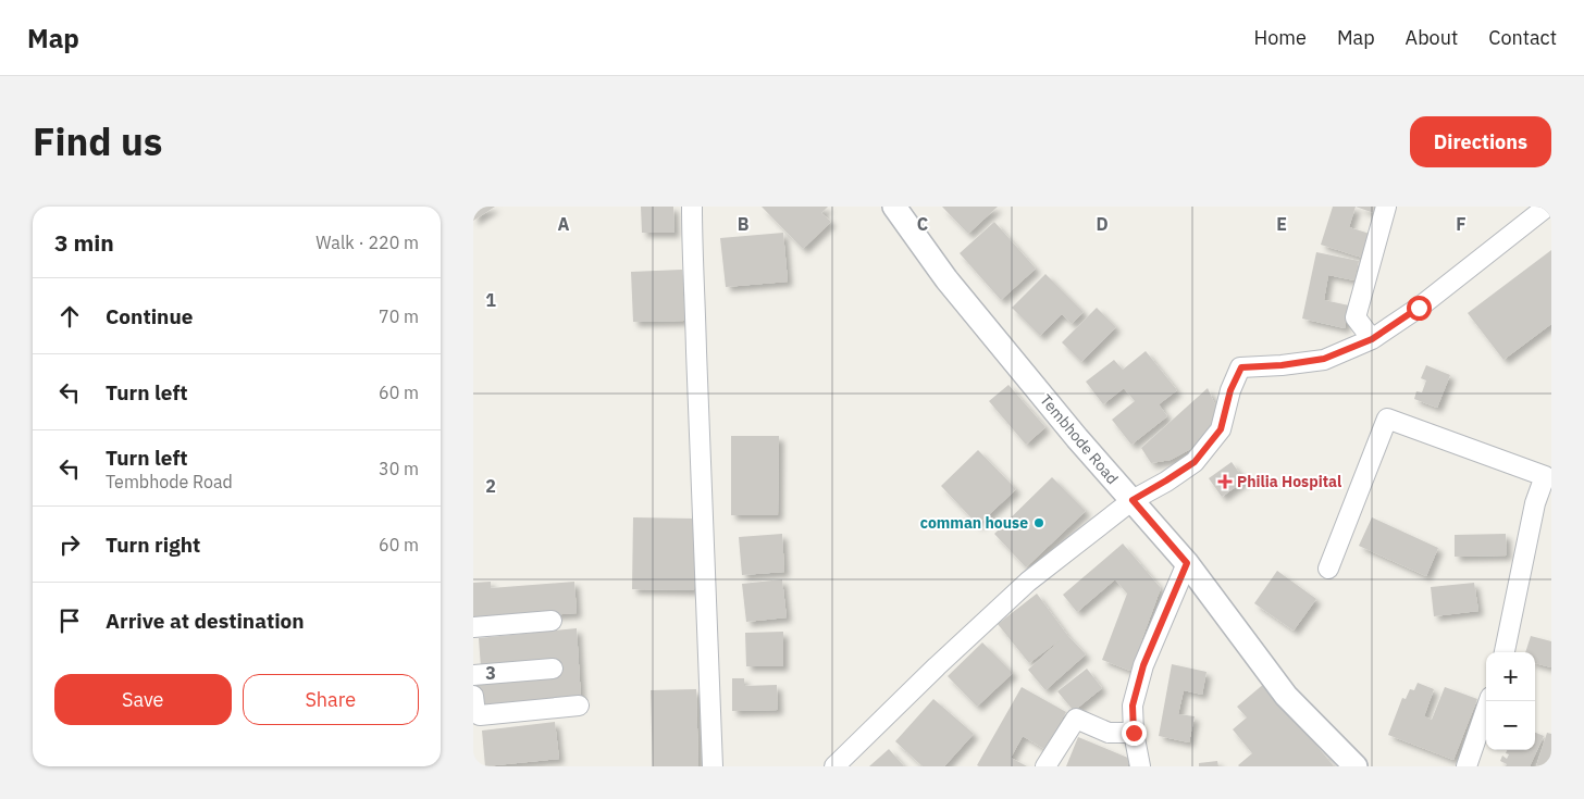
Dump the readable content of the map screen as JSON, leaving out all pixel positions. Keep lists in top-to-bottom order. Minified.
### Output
{"streets":{"street":["Tembhode Road"]},"places":{"health":["Philia Hospital"],"other":["comman house"]},"page":{"header":"Map","nav":["Home","Map","About","Contact"],"title":"Find us","buttons":["Directions",["Save","Share"]],"heading":["3 min","Walk · 220 m"],"list":[["Continue","70 m"],["Turn left","60 m"],["Turn left","Tembhode Road","30 m"],["Turn right","60 m"],"Arrive at destination"],"map_buttons":["+","−"]},"grid":{"columns":["A","B","C","D","E","F"],"rows":["1","2","3"]}}
